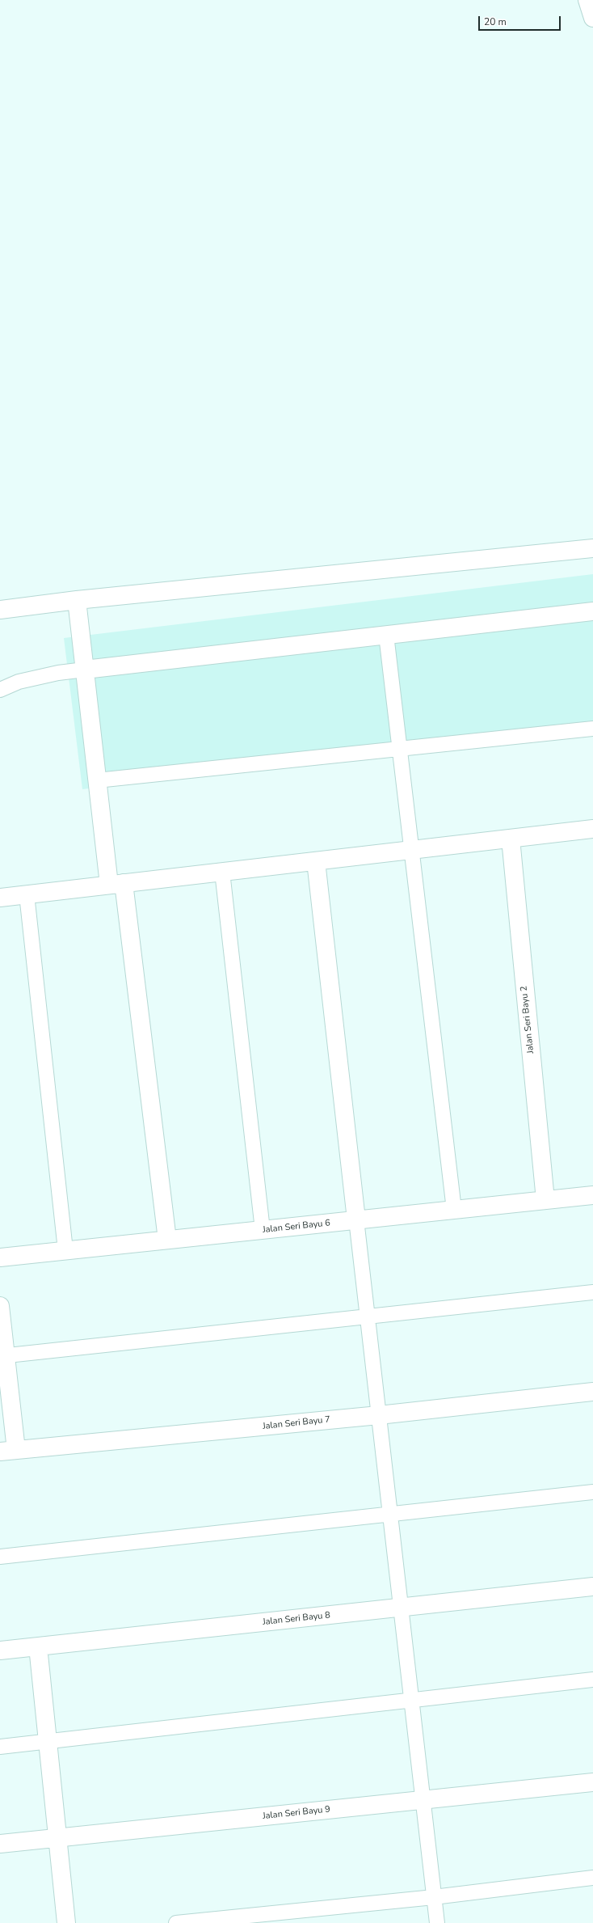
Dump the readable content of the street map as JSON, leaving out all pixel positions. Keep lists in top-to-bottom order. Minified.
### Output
{"streets":{"street":["Jalan Seri Bayu 2","Jalan Seri Bayu 6","Jalan Seri Bayu 7","Jalan Seri Bayu 8","Jalan Seri Bayu 9"]},"crossings":[["Jalan Seri Bayu 2","Jalan Seri Bayu 6"]],"scale_bar":"20 m"}
